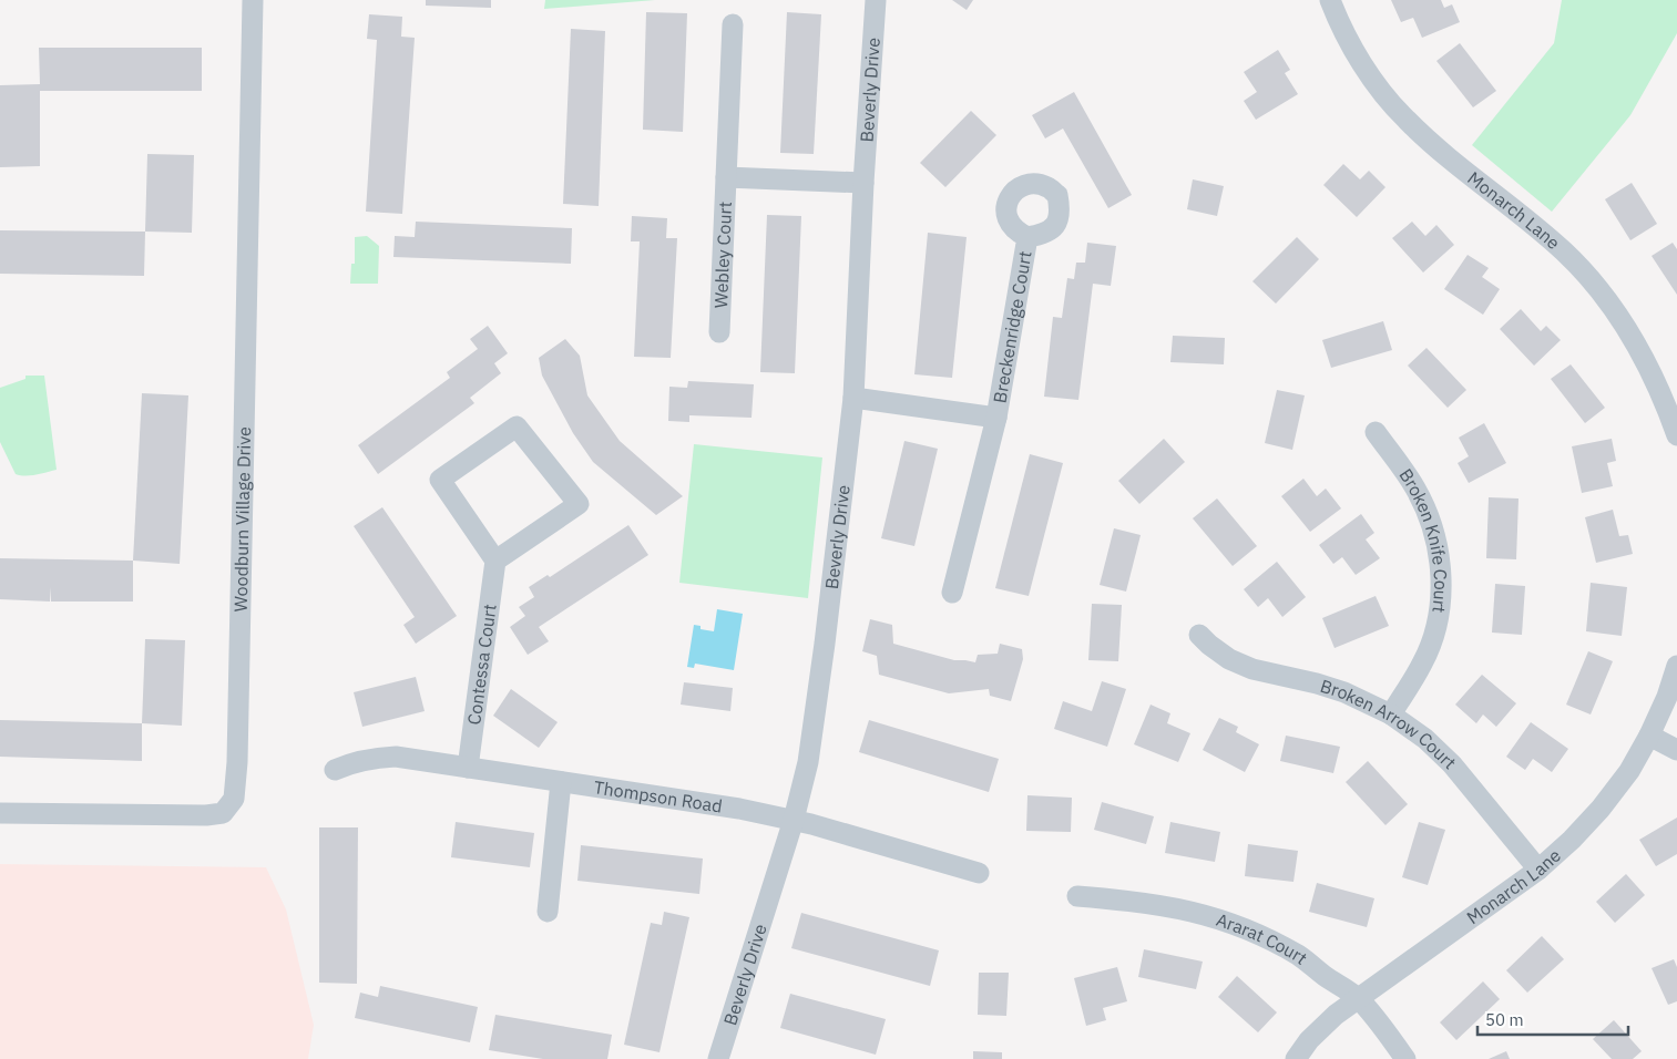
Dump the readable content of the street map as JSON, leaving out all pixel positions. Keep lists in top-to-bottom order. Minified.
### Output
{"streets":{"street":["Beverly Drive","Monarch Lane","Webley Court","Breckenridge Court","Woodburn Village Drive","Broken Knife Court","Contessa Court","Broken Arrow Court","Thompson Road","Ararat Court"]},"crossings":[["Beverly Drive","Webley Court"],["Beverly Drive","Breckenridge Court"],["Beverly Drive","Thompson Road"],["Monarch Lane","Broken Arrow Court"],["Monarch Lane","Ararat Court"],["Broken Knife Court","Broken Arrow Court"],["Contessa Court","Thompson Road"]],"scale_bar":"50 m"}
